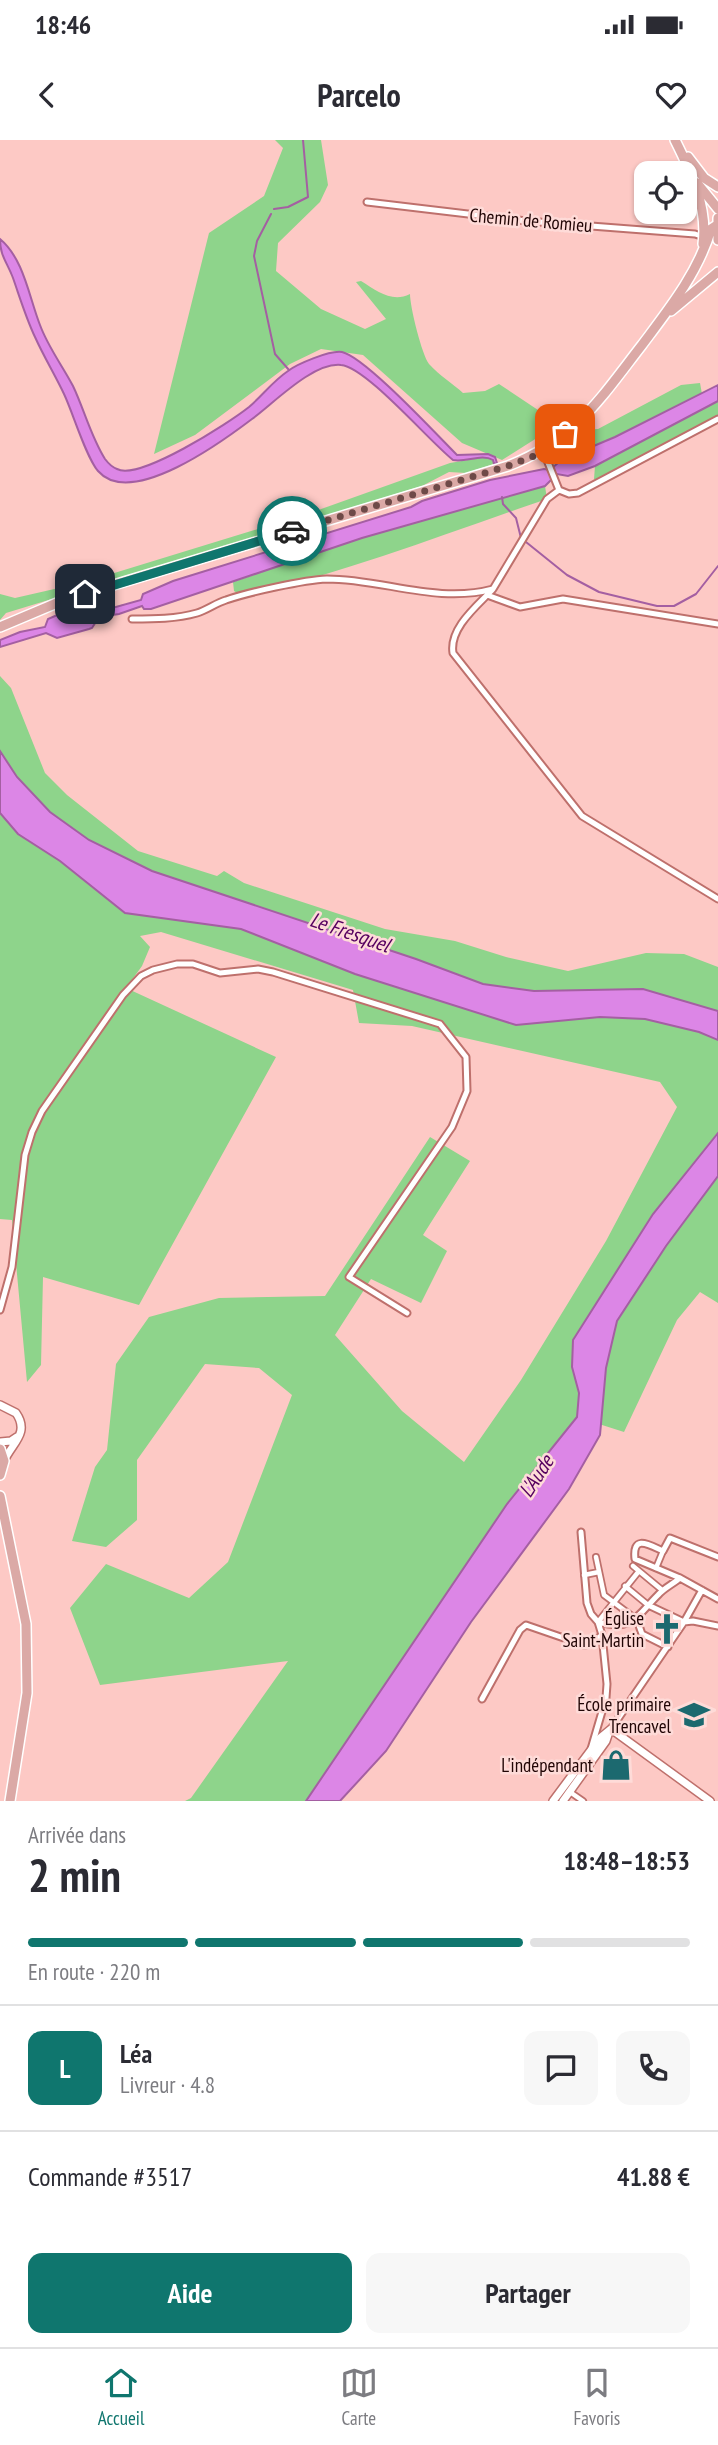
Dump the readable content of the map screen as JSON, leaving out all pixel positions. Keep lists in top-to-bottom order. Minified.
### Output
{"streets":{"street":["Chemin de Romieu"]},"water":["Le Fresquel","L'Aude"],"places":{"church":["Église Saint-Martin"],"school or university":["École primaire Trencavel"],"shop":["L'indépendant"]},"page":{"status":"18:46","header":"Parcelo","heading":["2 min","Arrivée dans","18:48–18:53"],"panel":["Léa","Livreur · 4.8","Commande #3517","41.88 €"],"bar":"En route · 220 m","round":"L","buttons":["Aide","Partager"],"tabs":["Accueil","Carte","Favoris"]}}
